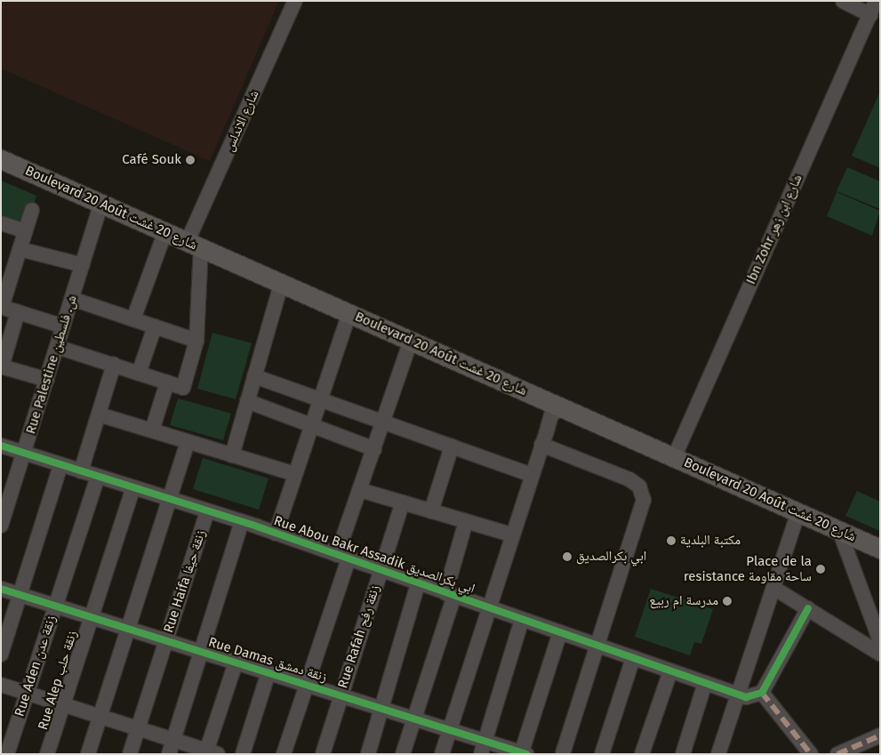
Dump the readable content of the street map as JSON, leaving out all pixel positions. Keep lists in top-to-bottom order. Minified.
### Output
{"streets":{"main road":["Boulevard 20 Août شارع 20 غشت"],"street":["شارع الاندلس","Ibn Zohr شارع ابن زهر","Rue Palestine ش. فلسطين","Rue Abou Bakr Assadik ابي بكرالصديق","Rue Haifa زنقة حيفا","Rue Rafah زنقة رفح","Rue Damas زنقة دمشق","Rue Aden زنقة عدن","Rue Alep زنقة حلب"]},"crossings":[["شارع الاندلس","Boulevard 20 Août شارع 20 غشت"],["Boulevard 20 Août شارع 20 غشت","Ibn Zohr شارع ابن زهر"],["Boulevard 20 Août شارع 20 غشت","Rue Palestine ش. فلسطين"],["Rue Palestine ش. فلسطين","Rue Abou Bakr Assadik ابي بكرالصديق"],["Rue Abou Bakr Assadik ابي بكرالصديق","Rue Haifa زنقة حيفا"],["Rue Abou Bakr Assadik ابي بكرالصديق","Rue Rafah زنقة رفح"],["Rue Abou Bakr Assadik ابي بكرالصديق","Rue Aden زنقة عدن"],["Rue Abou Bakr Assadik ابي بكرالصديق","Rue Alep زنقة حلب"],["Rue Haifa زنقة حيفا","Rue Damas زنقة دمشق"],["Rue Rafah زنقة رفح","Rue Damas زنقة دمشق"],["Rue Damas زنقة دمشق","Rue Aden زنقة عدن"],["Rue Damas زنقة دمشق","Rue Alep زنقة حلب"]],"places":["Café Souk","مكتبة البلدية","ابي بكرالصديق","Place de la resistance ساحة مقاومة","مدرسة ام ربيع"]}
